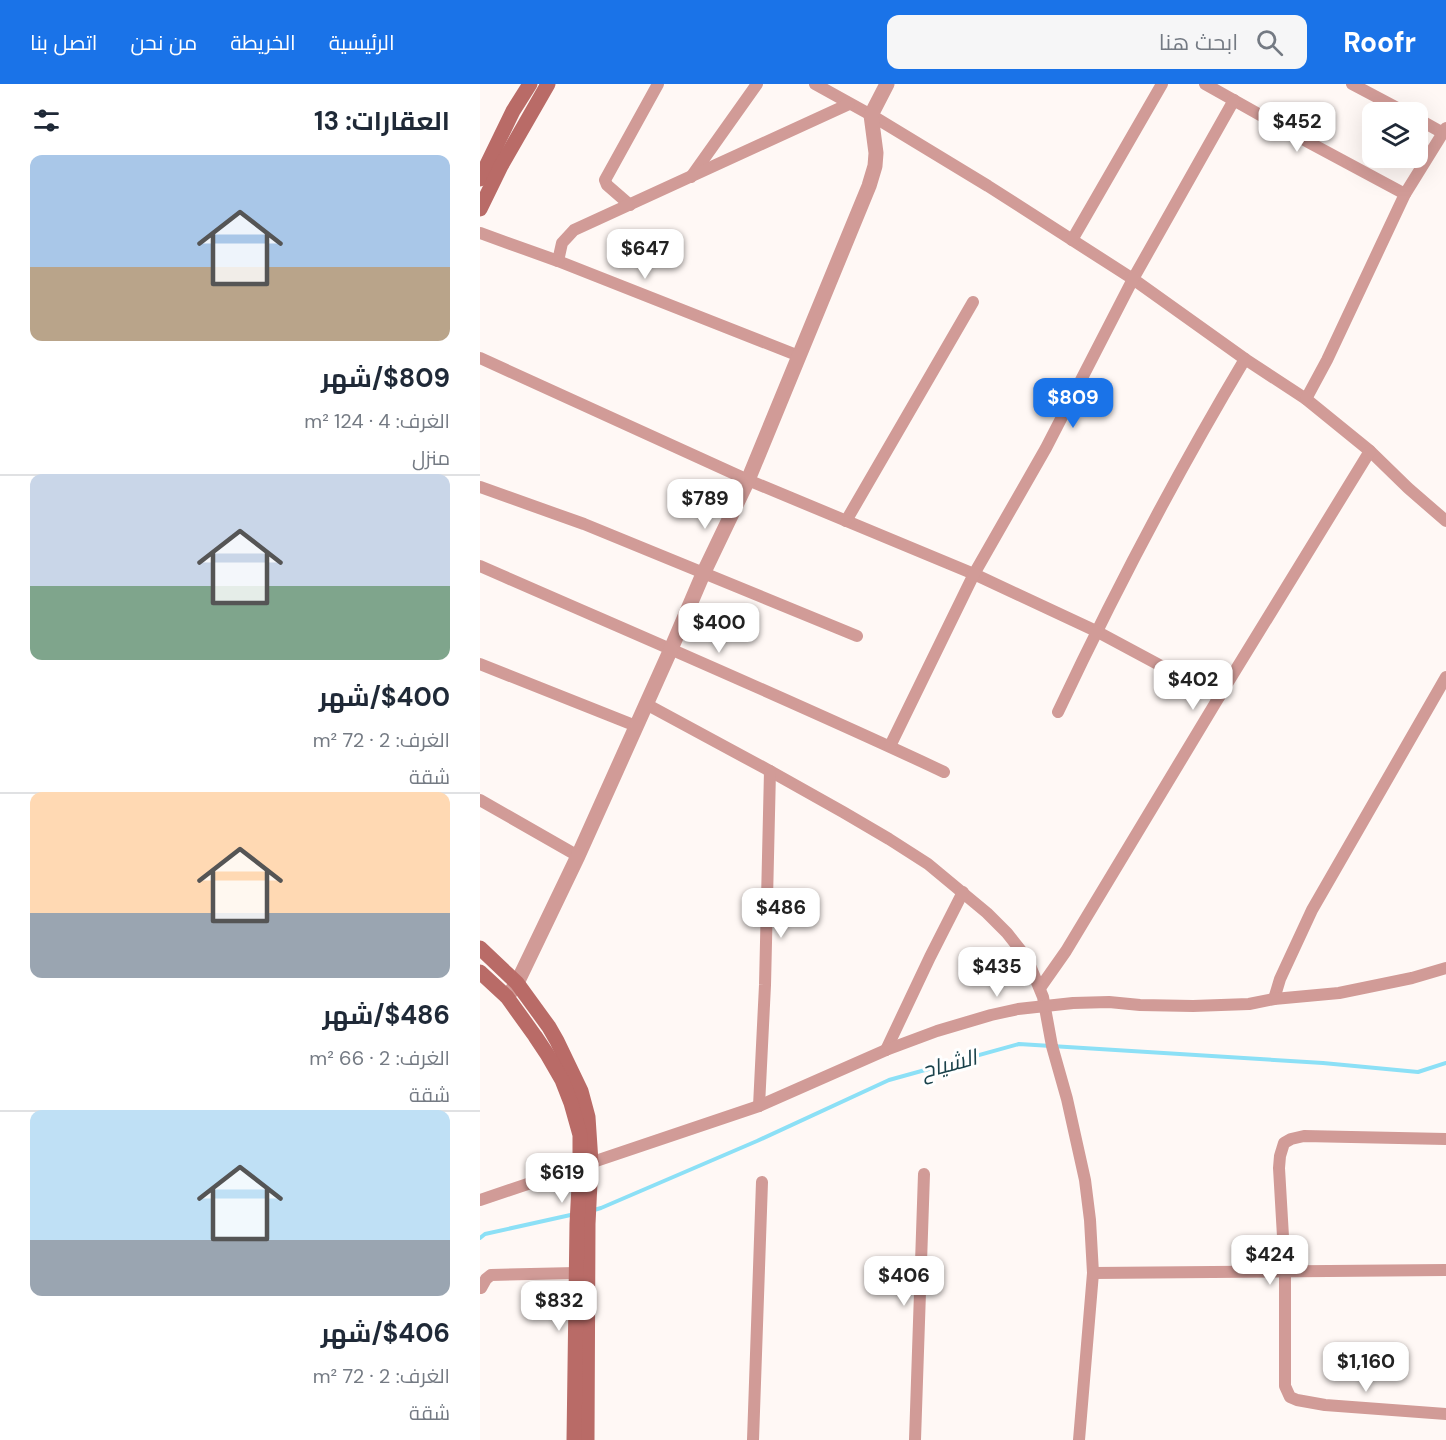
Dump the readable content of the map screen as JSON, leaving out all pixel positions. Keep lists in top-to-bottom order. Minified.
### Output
{"water":["الشياح"],"page":{"header":"Roofr","search":"ابحث هنا","nav":["الرئيسية","الخريطة","من نحن","اتصل بنا"],"heading":"العقارات: 13","price":["$452","$647","$809","$789","$400","$402","$486","$435","$619","$424","$406","$832","$1,160"],"list":[{"name":"$809/شهر","note":"الغرف: 4 · 124 m² · منزل"},{"name":"$400/شهر","note":"الغرف: 2 · 72 m² · شقة"},{"name":"$486/شهر","note":"الغرف: 2 · 66 m² · شقة"},{"name":"$406/شهر","note":"الغرف: 2 · 72 m² · شقة"}]}}
